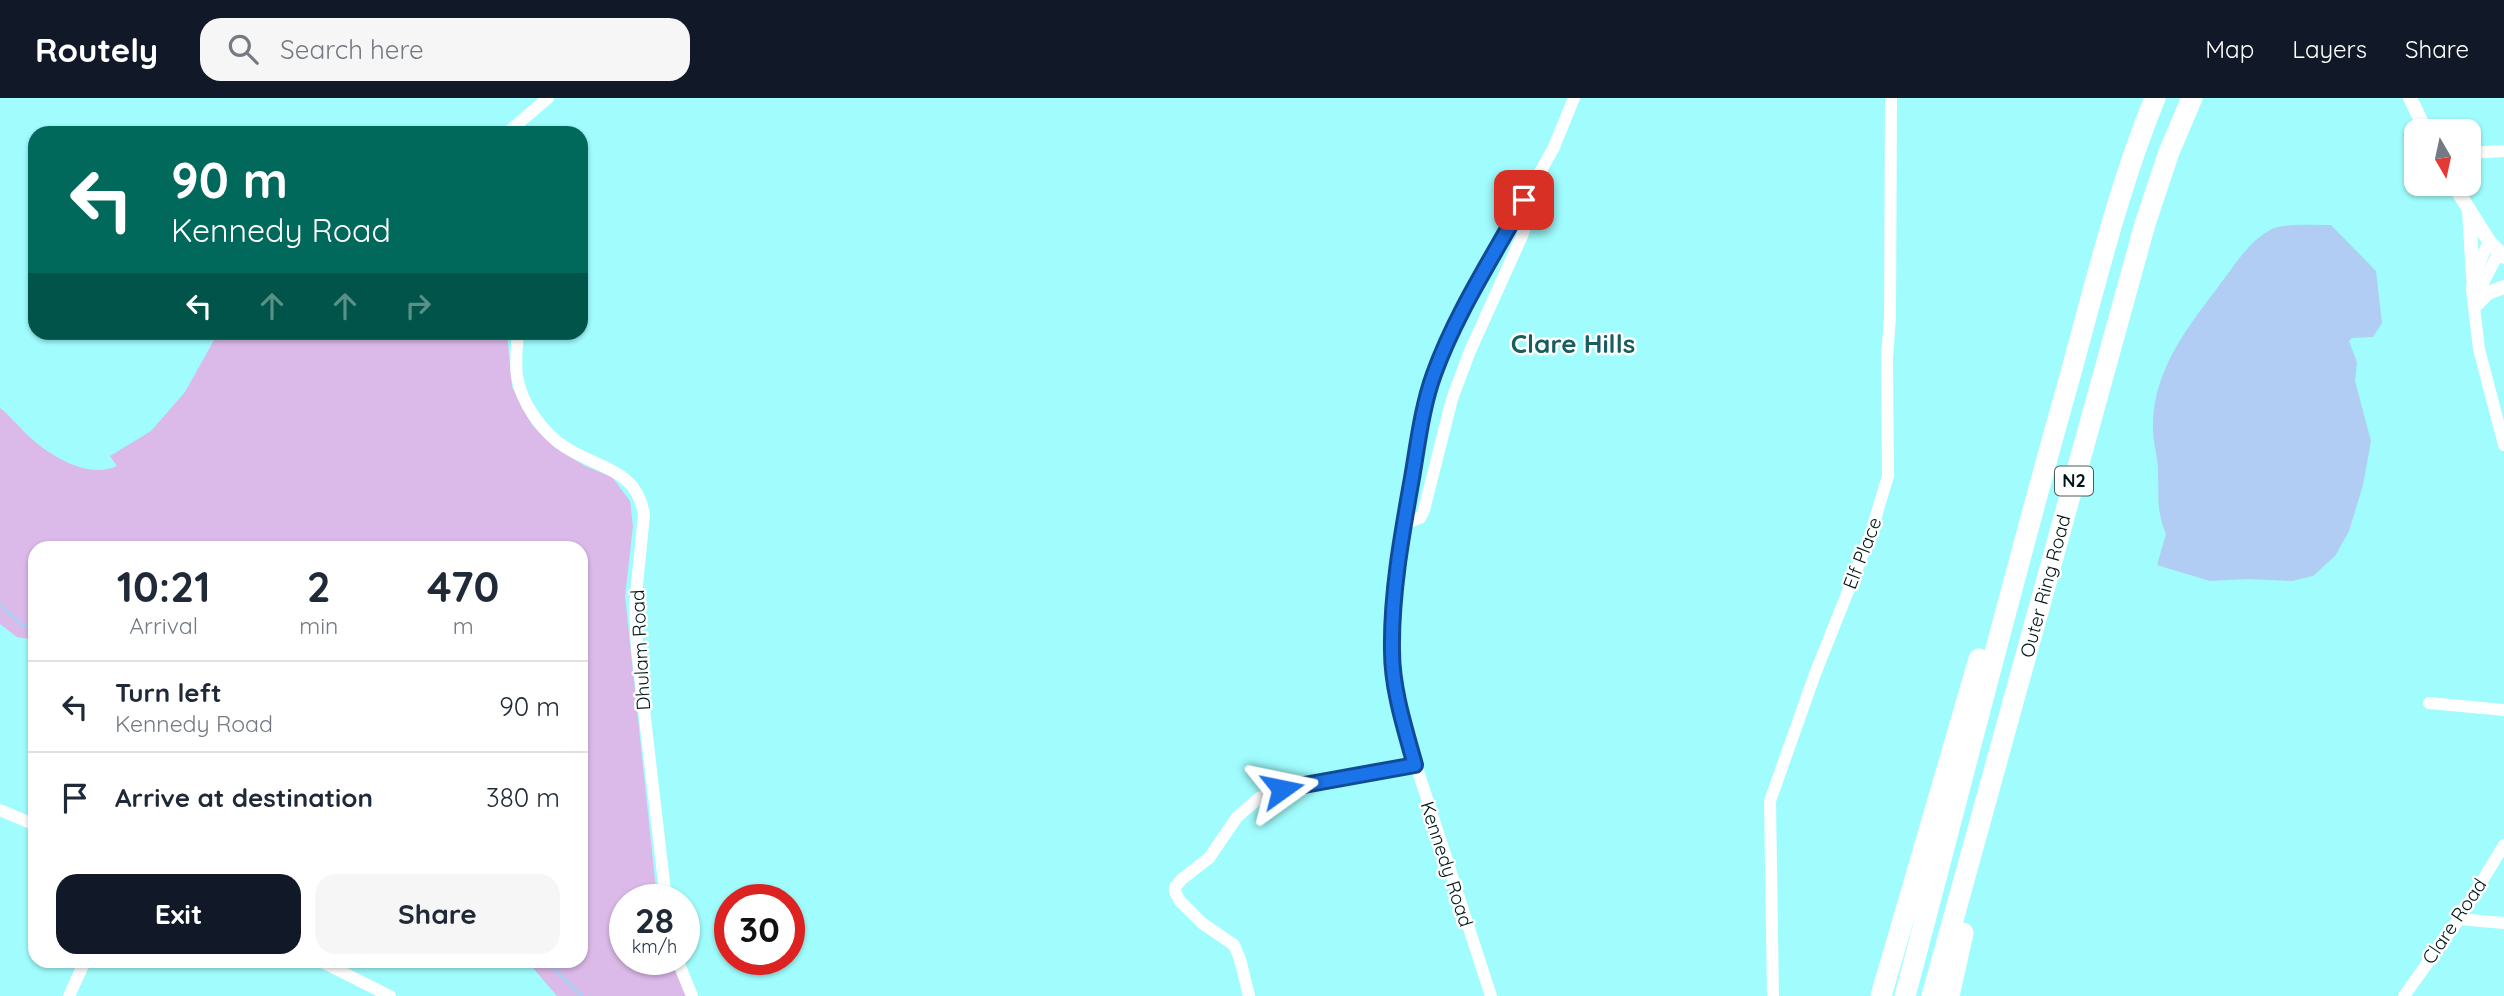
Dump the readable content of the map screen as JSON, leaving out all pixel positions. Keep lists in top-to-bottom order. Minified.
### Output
{"streets":{"highway":["N2","Outer Ring Road"],"street":["Elf Place","Dhulam Road","Kennedy Road","Clare Road"]},"districts":["Clare Hills"],"north":"bottom","page":{"header":"Routely","search":"Search here","nav":["Map","Layers","Share"],"turn":["90 m","Kennedy Road"],"eta":["10:21","Arrival","2","min","470","m"],"list":[{"name":"Turn left","note":"Kennedy Road","value":"90 m"},{"name":"Arrive at destination","value":"380 m"}],"buttons":["Exit","Share"],"speed":"28 km/h","limit":"30"}}
